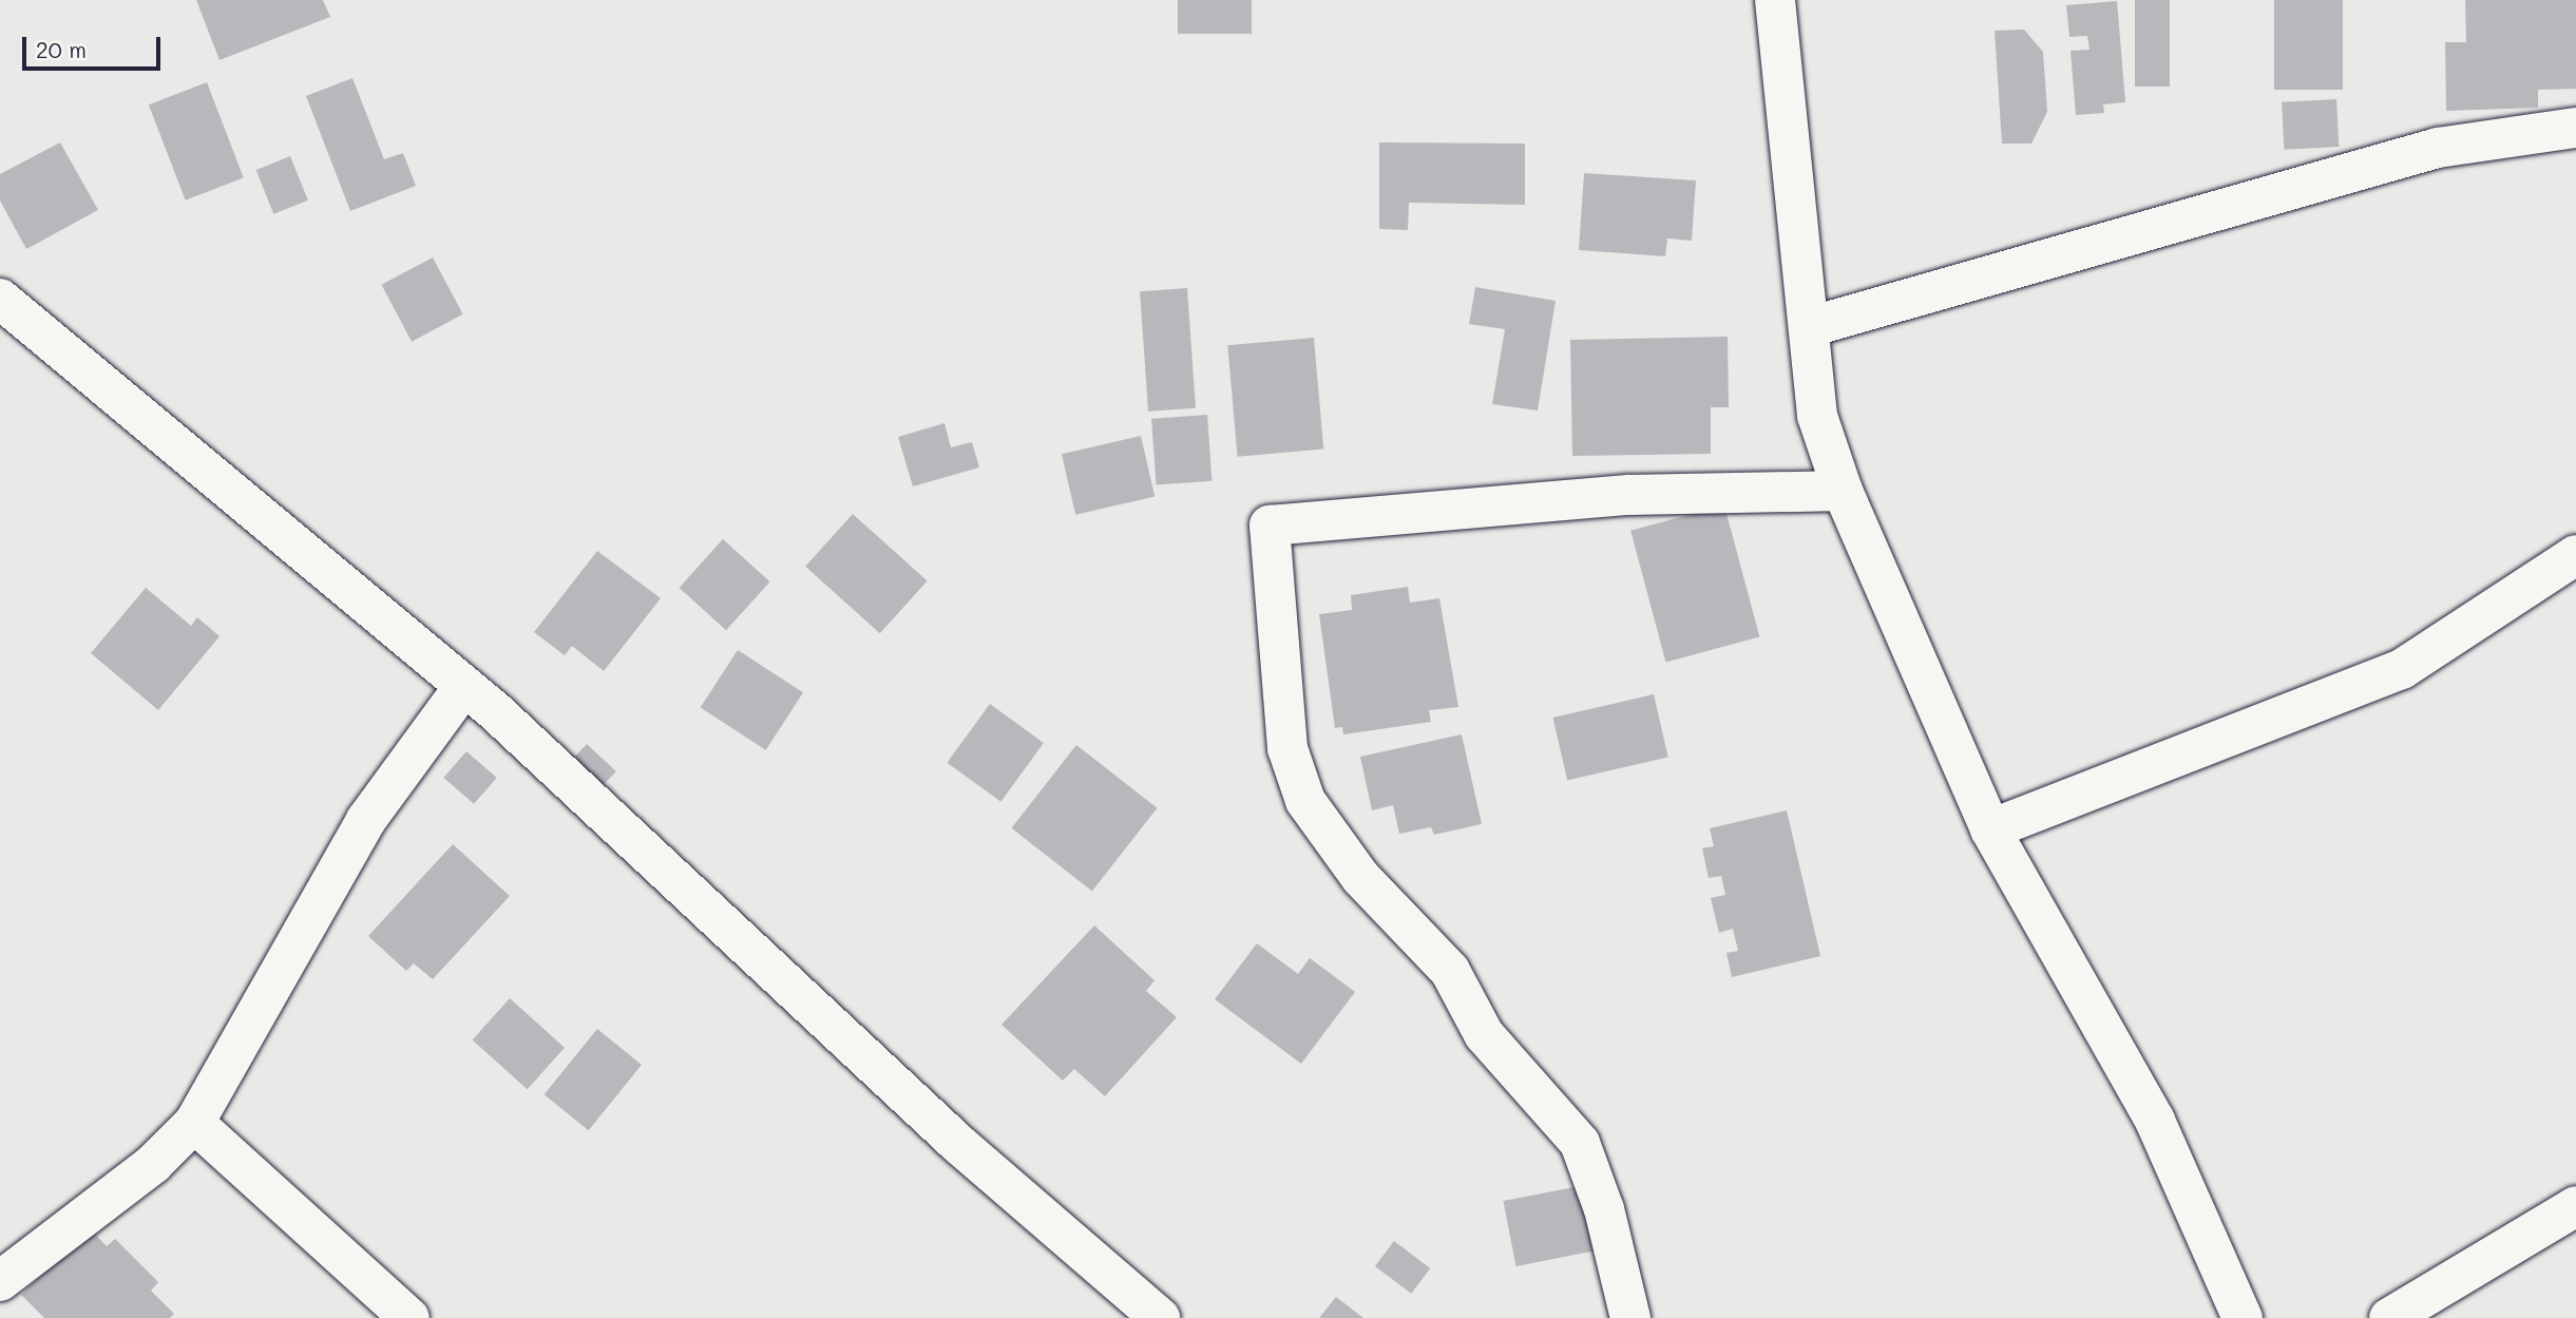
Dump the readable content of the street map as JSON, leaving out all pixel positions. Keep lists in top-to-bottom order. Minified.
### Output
{"scale_bar":"20 m"}
